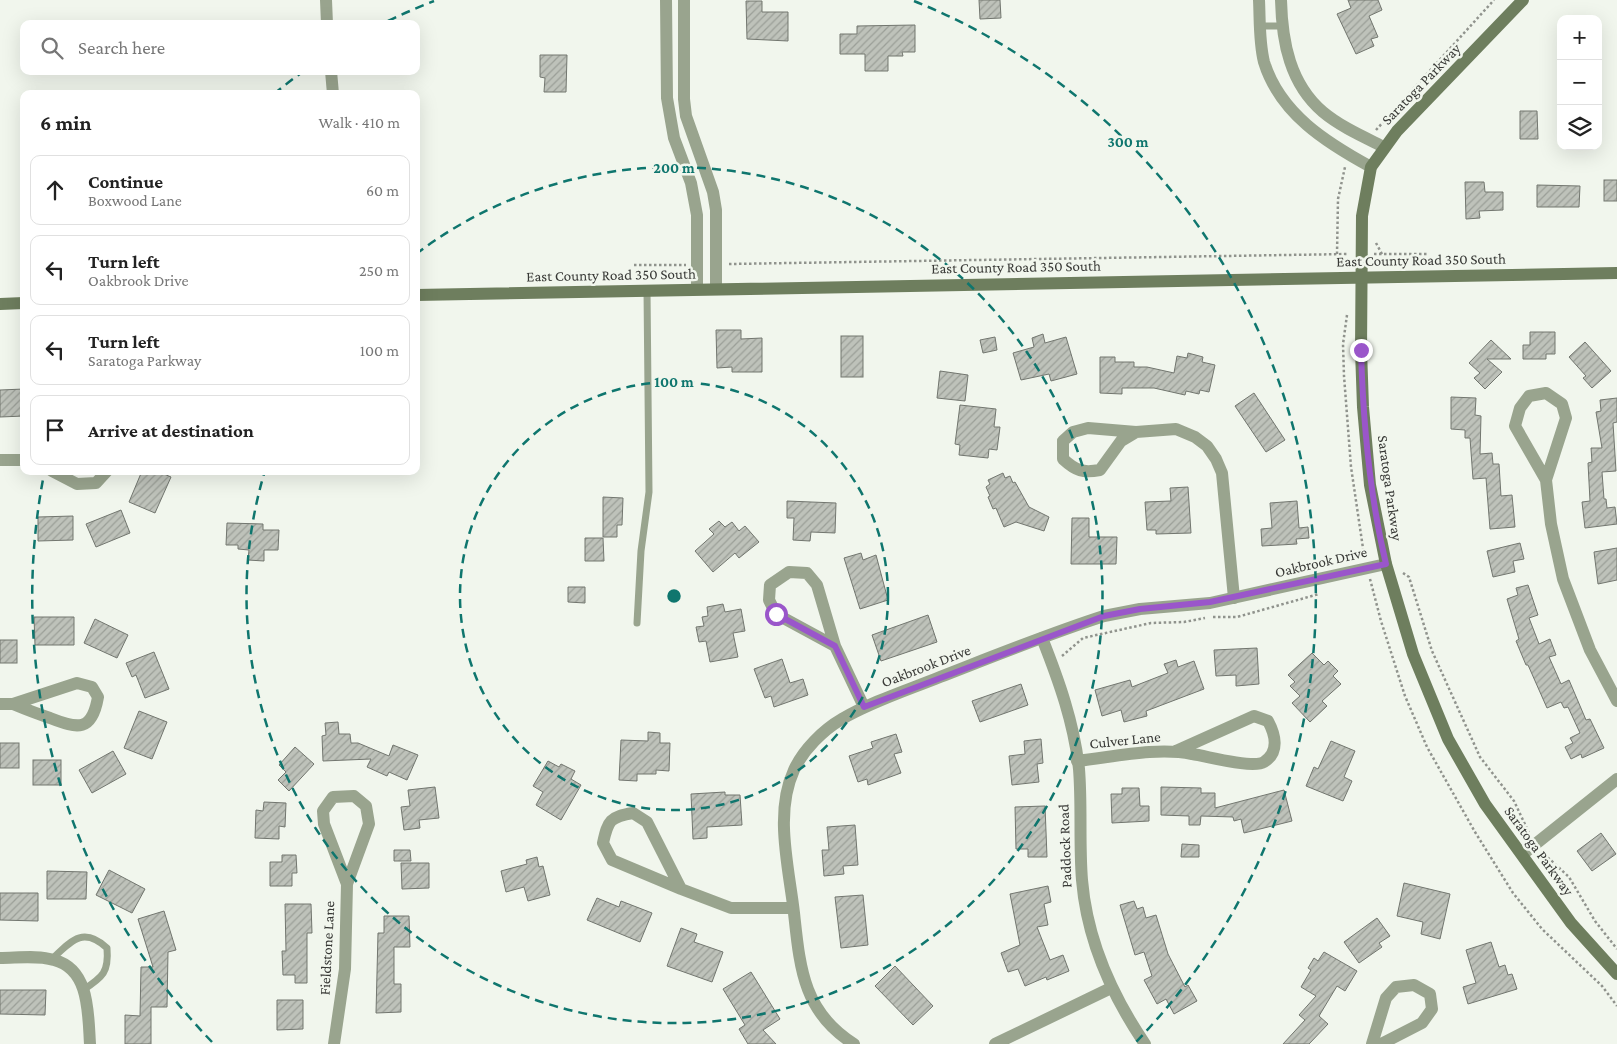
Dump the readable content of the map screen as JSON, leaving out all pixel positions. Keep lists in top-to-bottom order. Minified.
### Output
{"streets":{"street":["Saratoga Parkway","East County Road 350 South","Oakbrook Drive","Culver Lane","Paddock Road","Fieldstone Lane"]},"crossings":[["Saratoga Parkway","East County Road 350 South"],["Saratoga Parkway","Oakbrook Drive"],["Oakbrook Drive","Paddock Road"],["Culver Lane","Paddock Road"]],"page":{"map_buttons":["+","−"],"search":"Search here","heading":["6 min","Walk · 410 m"],"list":[["Continue","Boxwood Lane","60 m"],["Turn left","Oakbrook Drive","250 m"],["Turn left","Saratoga Parkway","100 m"],"Arrive at destination"]},"rings":["300 m","200 m","100 m"]}
